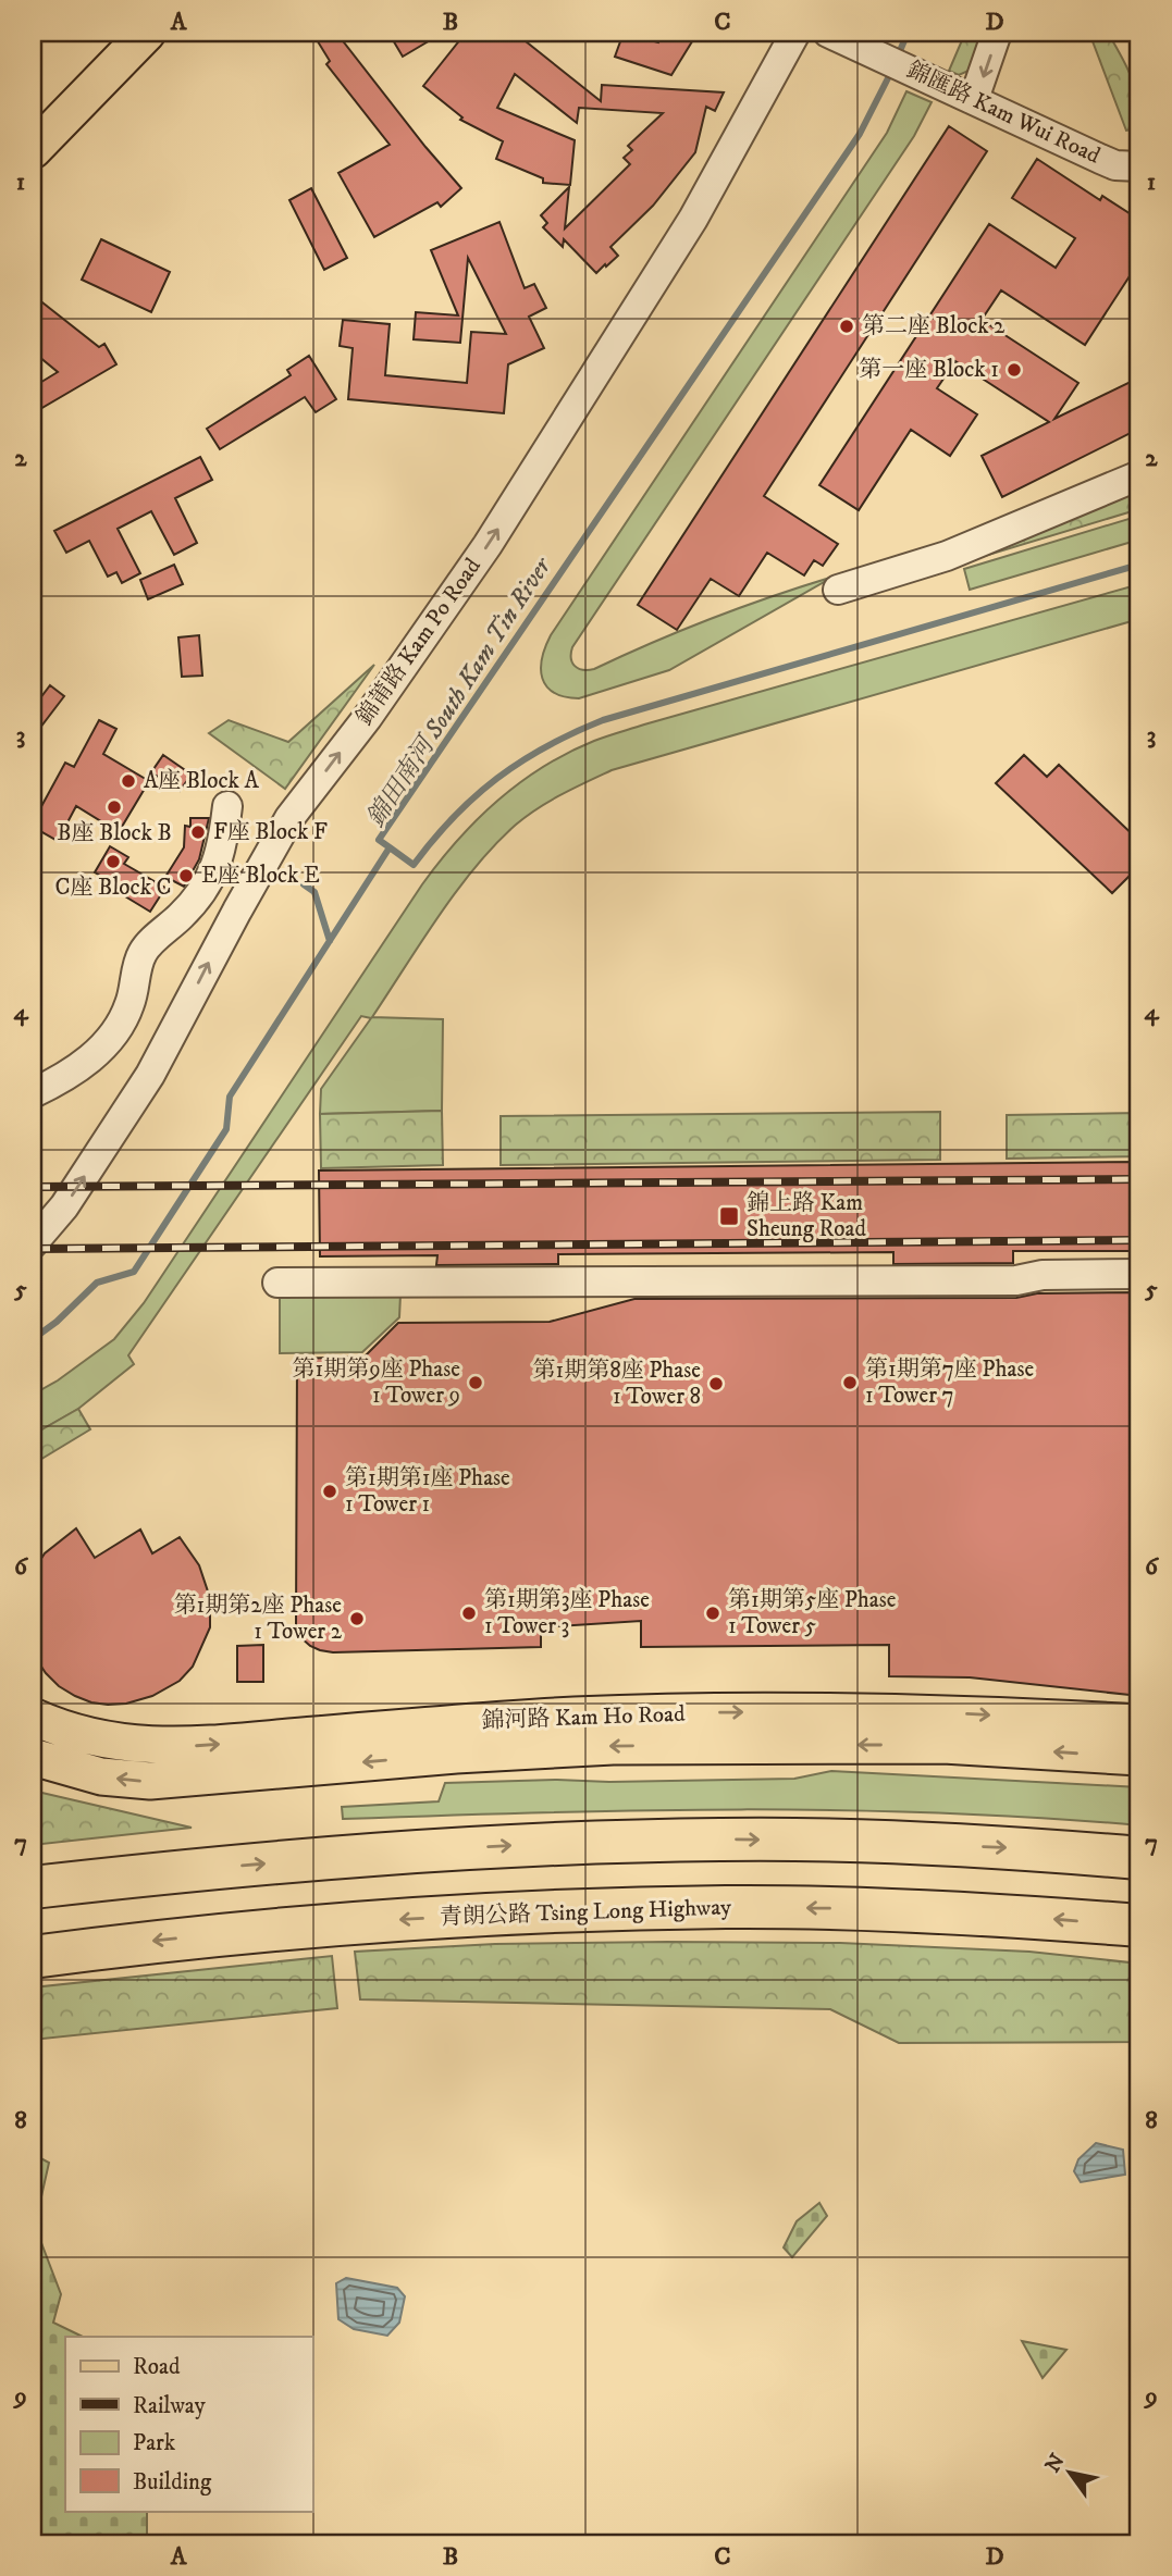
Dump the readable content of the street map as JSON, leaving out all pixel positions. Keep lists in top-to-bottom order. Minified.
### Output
{"streets":{"highway":["青朗公路 Tsing Long Highway"],"main road":["錦河路 Kam Ho Road"],"street":["錦匯路 Kam Wui Road","錦莆路 Kam Po Road"]},"one_way":["錦莆路 Kam Po Road"],"water":["錦田南河 South Kam Tin River"],"places":{"other":["第二座 Block 2","第一座 Block 1","A座 Block A","B座 Block B","F座 Block F","C座 Block C","E座 Block E","第1期第9座 Phase 1 Tower 9","第1期第7座 Phase 1 Tower 7","第1期第8座 Phase 1 Tower 8","第1期第1座 Phase 1 Tower 1","第1期第3座 Phase 1 Tower 3","第1期第5座 Phase 1 Tower 5","第1期第2座 Phase 1 Tower 2"],"transit":["錦上路 Kam Sheung Road"]},"legend":["Road","Railway","Park","Building"],"north":"top left","grid":{"columns":["A","B","C","D"],"rows":["1","2","3","4","5","6","7","8","9"]}}
